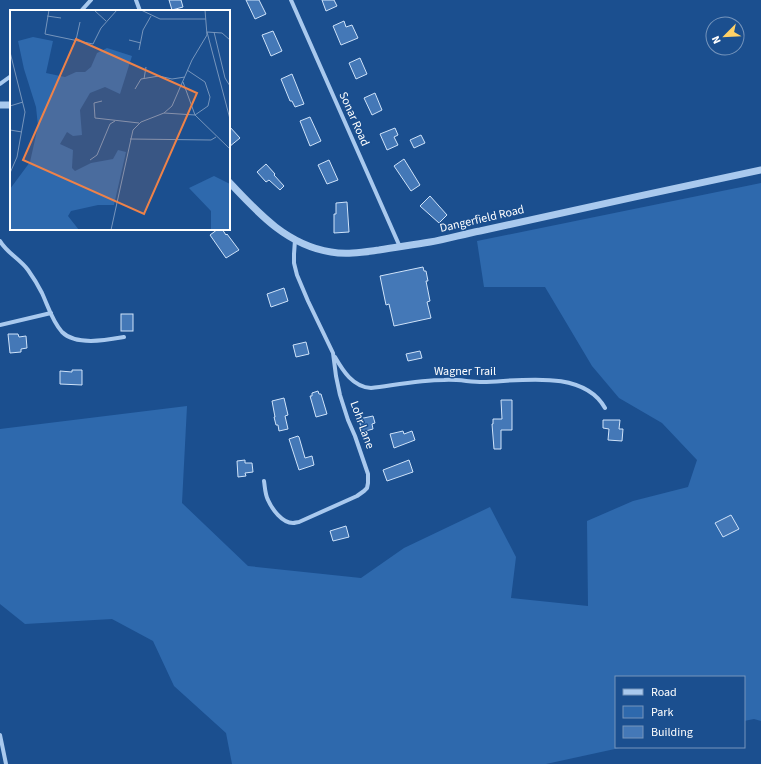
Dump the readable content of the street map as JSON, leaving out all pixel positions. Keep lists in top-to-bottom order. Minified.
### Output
{"streets":{"street":["Sonar Road","Dangerfield Road","Wagner Trail","Lohr Lane"]},"crossings":[["Sonar Road","Dangerfield Road"],["Dangerfield Road","Lohr Lane"],["Wagner Trail","Lohr Lane"]],"legend":["Road","Park","Building"],"north":"bottom left"}
